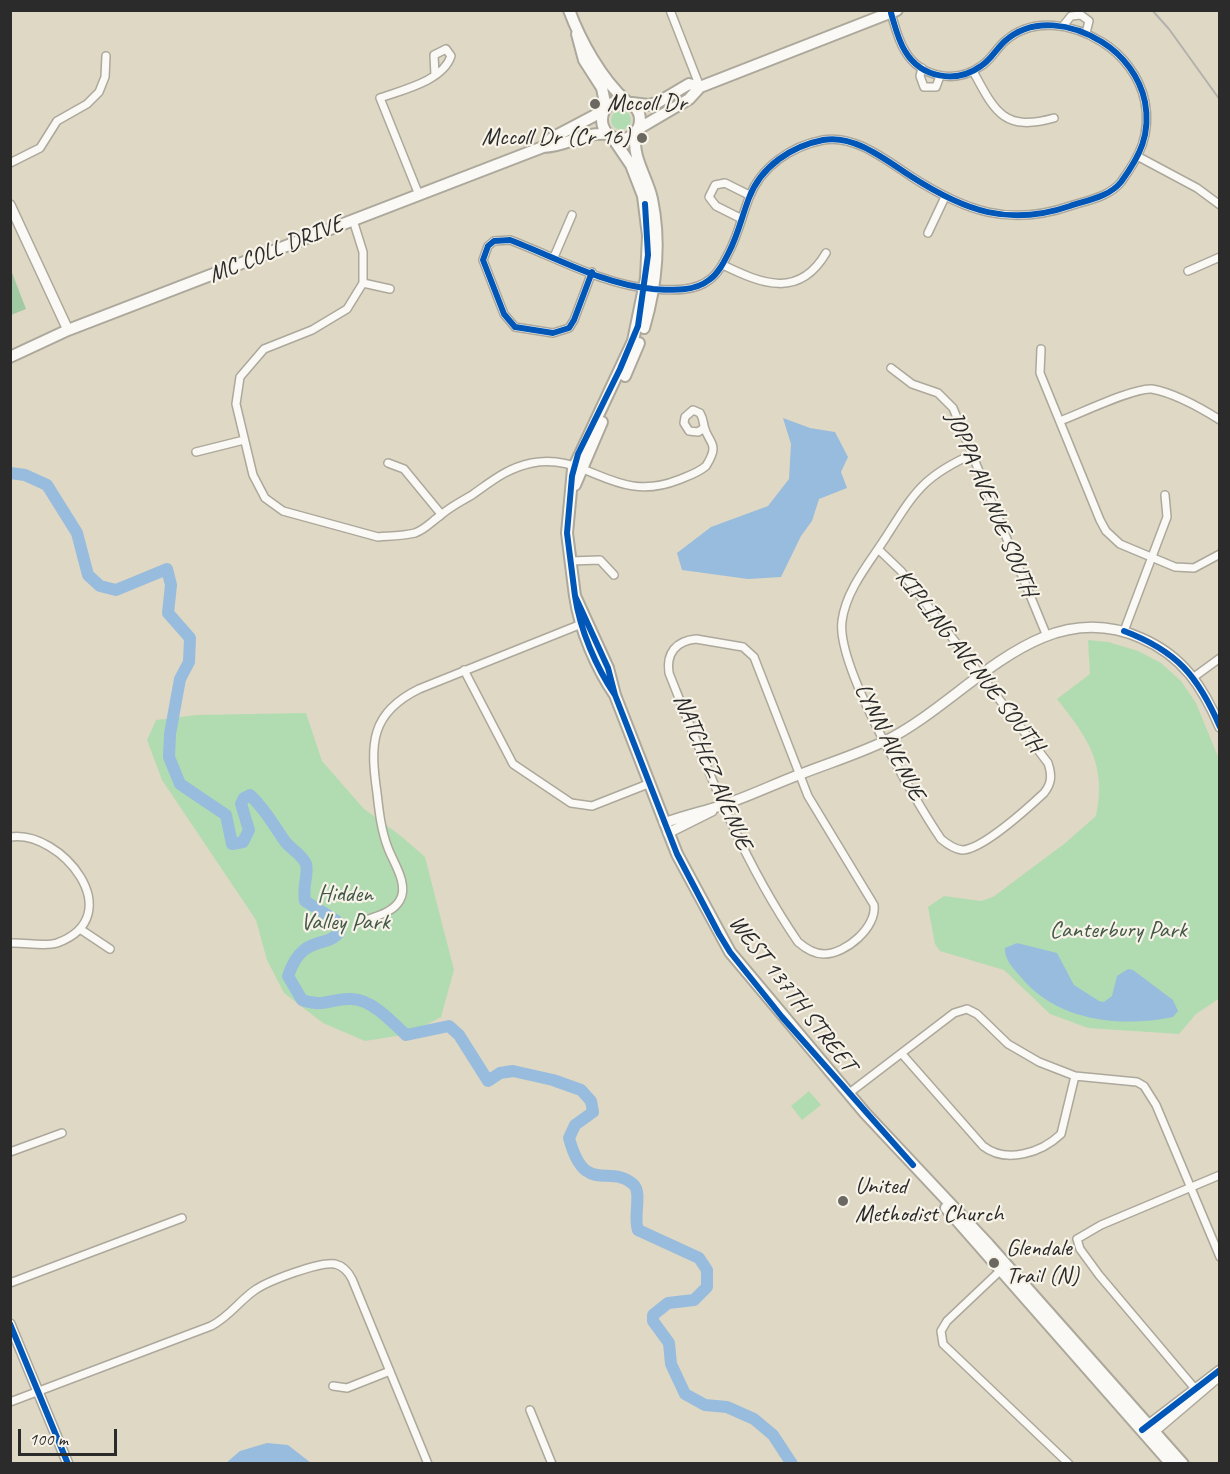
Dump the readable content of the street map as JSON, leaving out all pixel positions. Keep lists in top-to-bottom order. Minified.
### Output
{"streets":{"main road":["MC COLL DRIVE","WEST 137TH STREET"],"street":["JOPPA AVENUE SOUTH","KIPLING AVENUE SOUTH","LYNN AVENUE","NATCHEZ AVENUE"]},"crossings":[["KIPLING AVENUE SOUTH","LYNN AVENUE"]],"parks":["Hidden Valley Park","Canterbury Park"],"places":["Mccoll Dr","Mccoll Dr (Cr 16)","United Methodist Church","Glendale Trail (N)"],"scale_bar":"100 m"}
